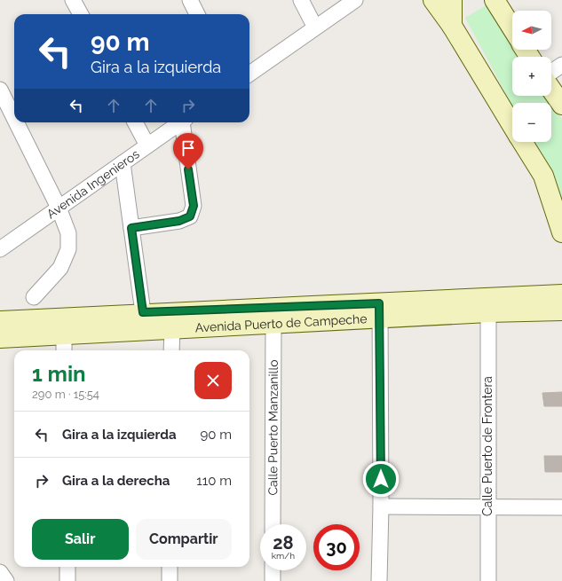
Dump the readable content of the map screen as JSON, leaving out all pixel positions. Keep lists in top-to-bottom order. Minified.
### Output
{"streets":{"main road":["Avenida Puerto de Campeche"],"street":["Avenida Ingenieros","Calle Puerto Manzanillo","Calle Puerto de Frontera"]},"crossings":[["Avenida Puerto de Campeche","Calle Puerto Manzanillo"],["Avenida Puerto de Campeche","Calle Puerto de Frontera"]],"north":"left","page":{"map_buttons":["+","−"],"turn":["90 m","Gira a la izquierda"],"heading":["1 min","290 m · 15:54"],"list":[{"name":"Gira a la izquierda","value":"90 m"},{"name":"Gira a la derecha","value":"110 m"}],"buttons":["Salir","Compartir"],"speed":"28 km/h","limit":"30"}}
